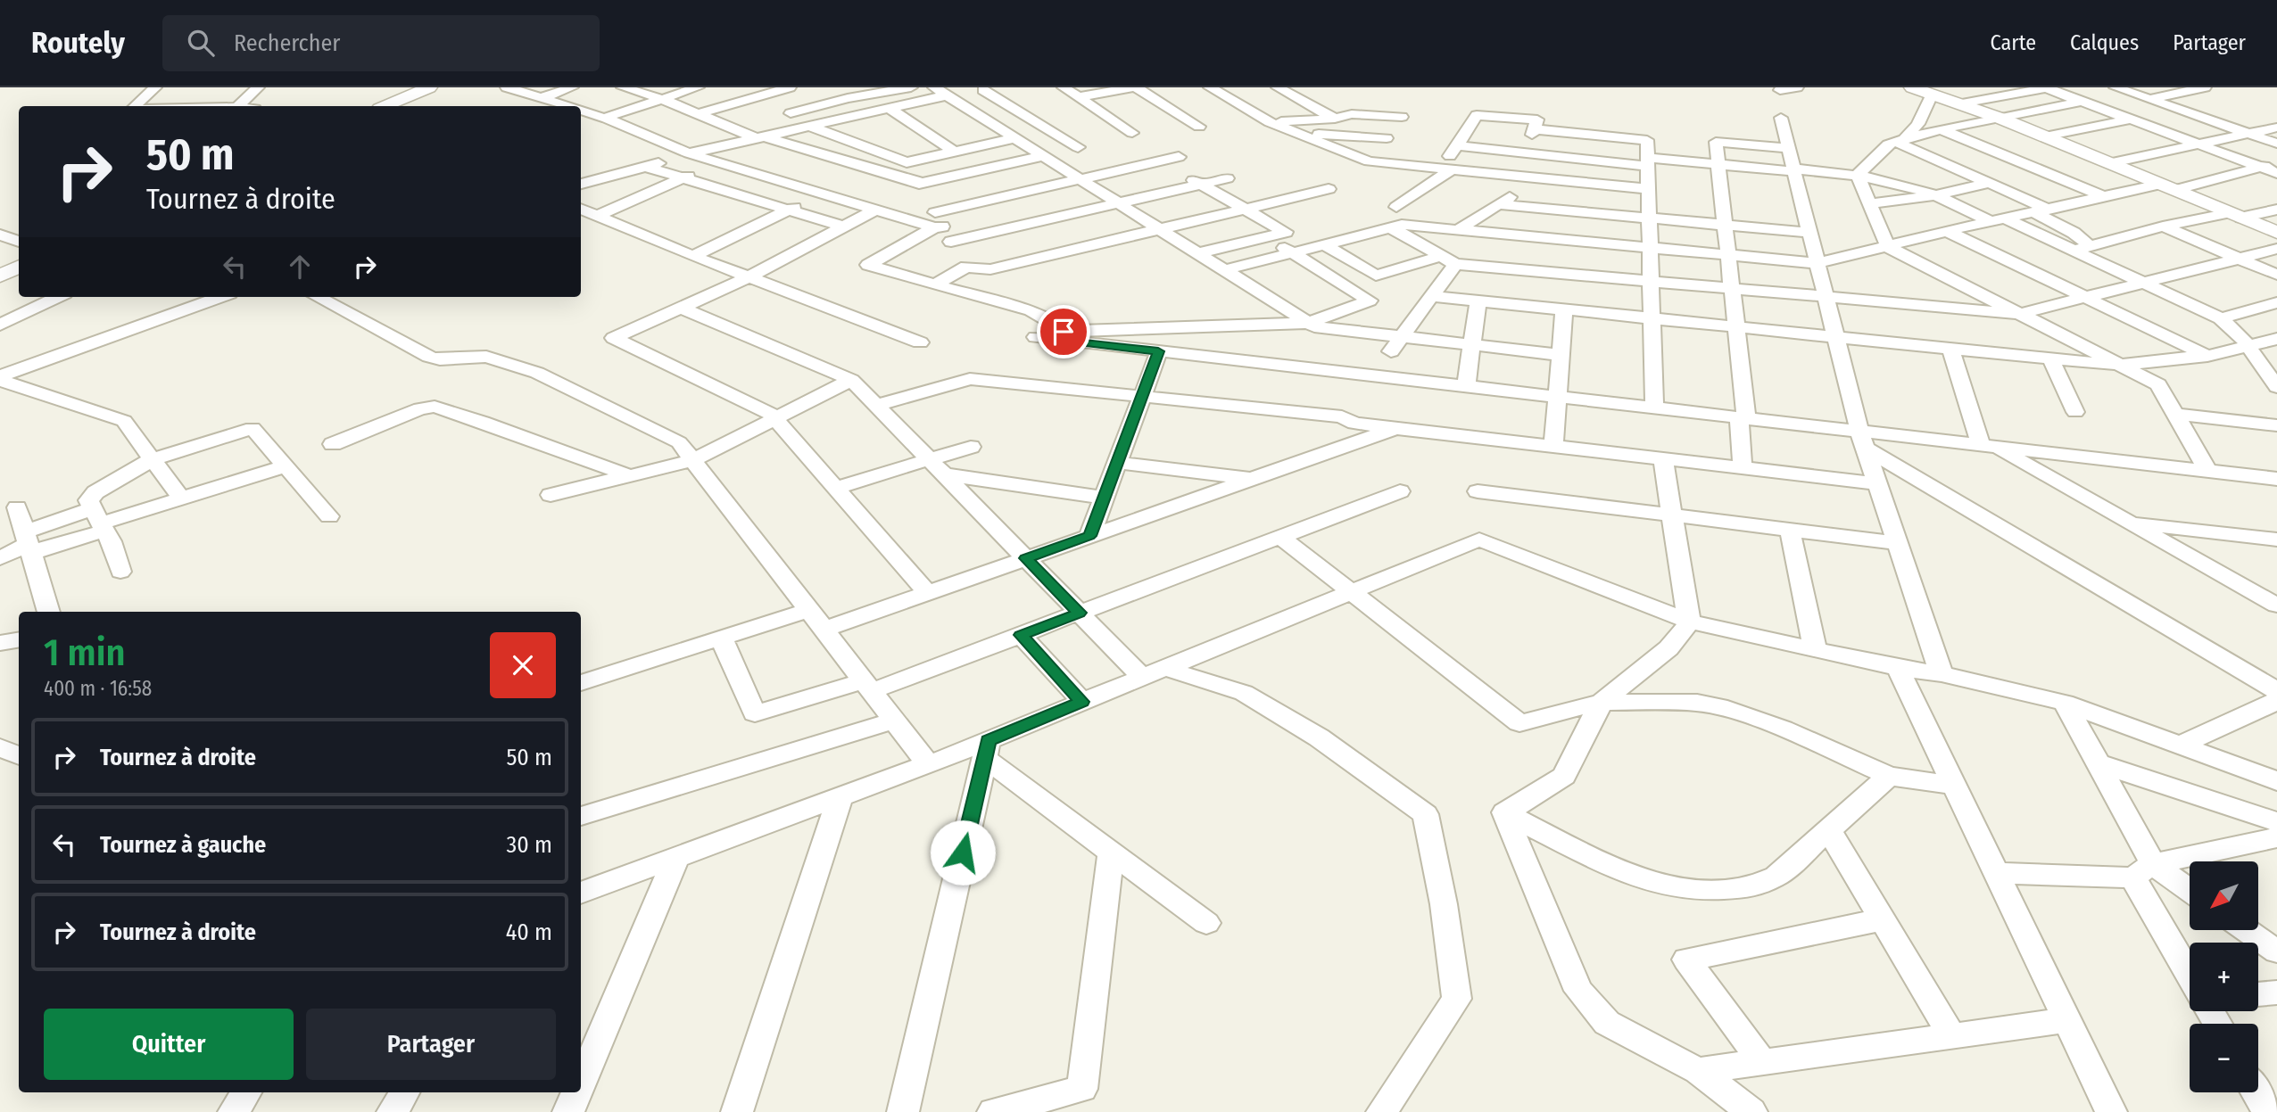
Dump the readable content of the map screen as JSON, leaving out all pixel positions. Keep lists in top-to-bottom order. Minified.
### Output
{"north":"bottom left","page":{"header":"Routely","search":"Rechercher","nav":["Carte","Calques","Partager"],"turn":["50 m","Tournez à droite"],"heading":["1 min","400 m · 16:58"],"list":[{"name":"Tournez à droite","value":"50 m"},{"name":"Tournez à gauche","value":"30 m"},{"name":"Tournez à droite","value":"40 m"}],"map_buttons":["+","−"],"buttons":["Quitter","Partager"]}}
